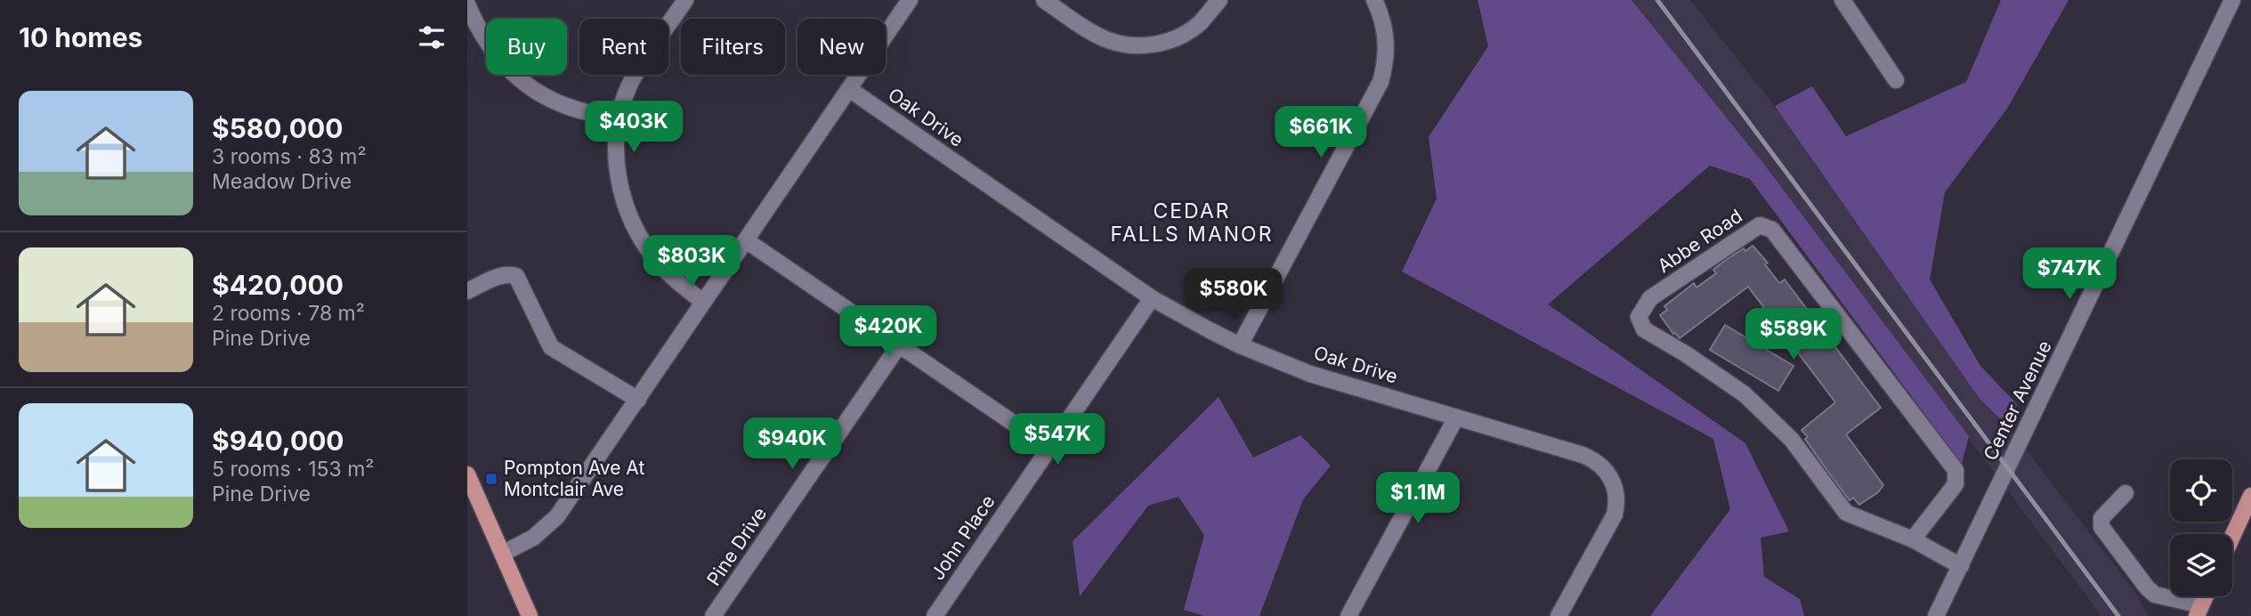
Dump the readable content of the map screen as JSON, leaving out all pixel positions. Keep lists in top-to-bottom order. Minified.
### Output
{"streets":{"street":["Oak Drive","Abbe Road","Center Avenue","John Place","Pine Drive"]},"crossings":[["Oak Drive","John Place"],["Abbe Road","Center Avenue"]],"districts":["CEDAR FALLS MANOR"],"places":{"transit":["Pompton Ave At Montclair Ave"]},"page":{"heading":"10 homes","chip":["Buy","Rent","Filters","New"],"list":[{"name":"$580,000","note":"3 rooms · 83 m² · Meadow Drive"},{"name":"$420,000","note":"2 rooms · 78 m² · Pine Drive"},{"name":"$940,000","note":"5 rooms · 153 m² · Pine Drive"}],"price":["$403K","$661K","$803K","$747K","$580K","$420K","$589K","$547K","$940K","$1.1M"]}}
